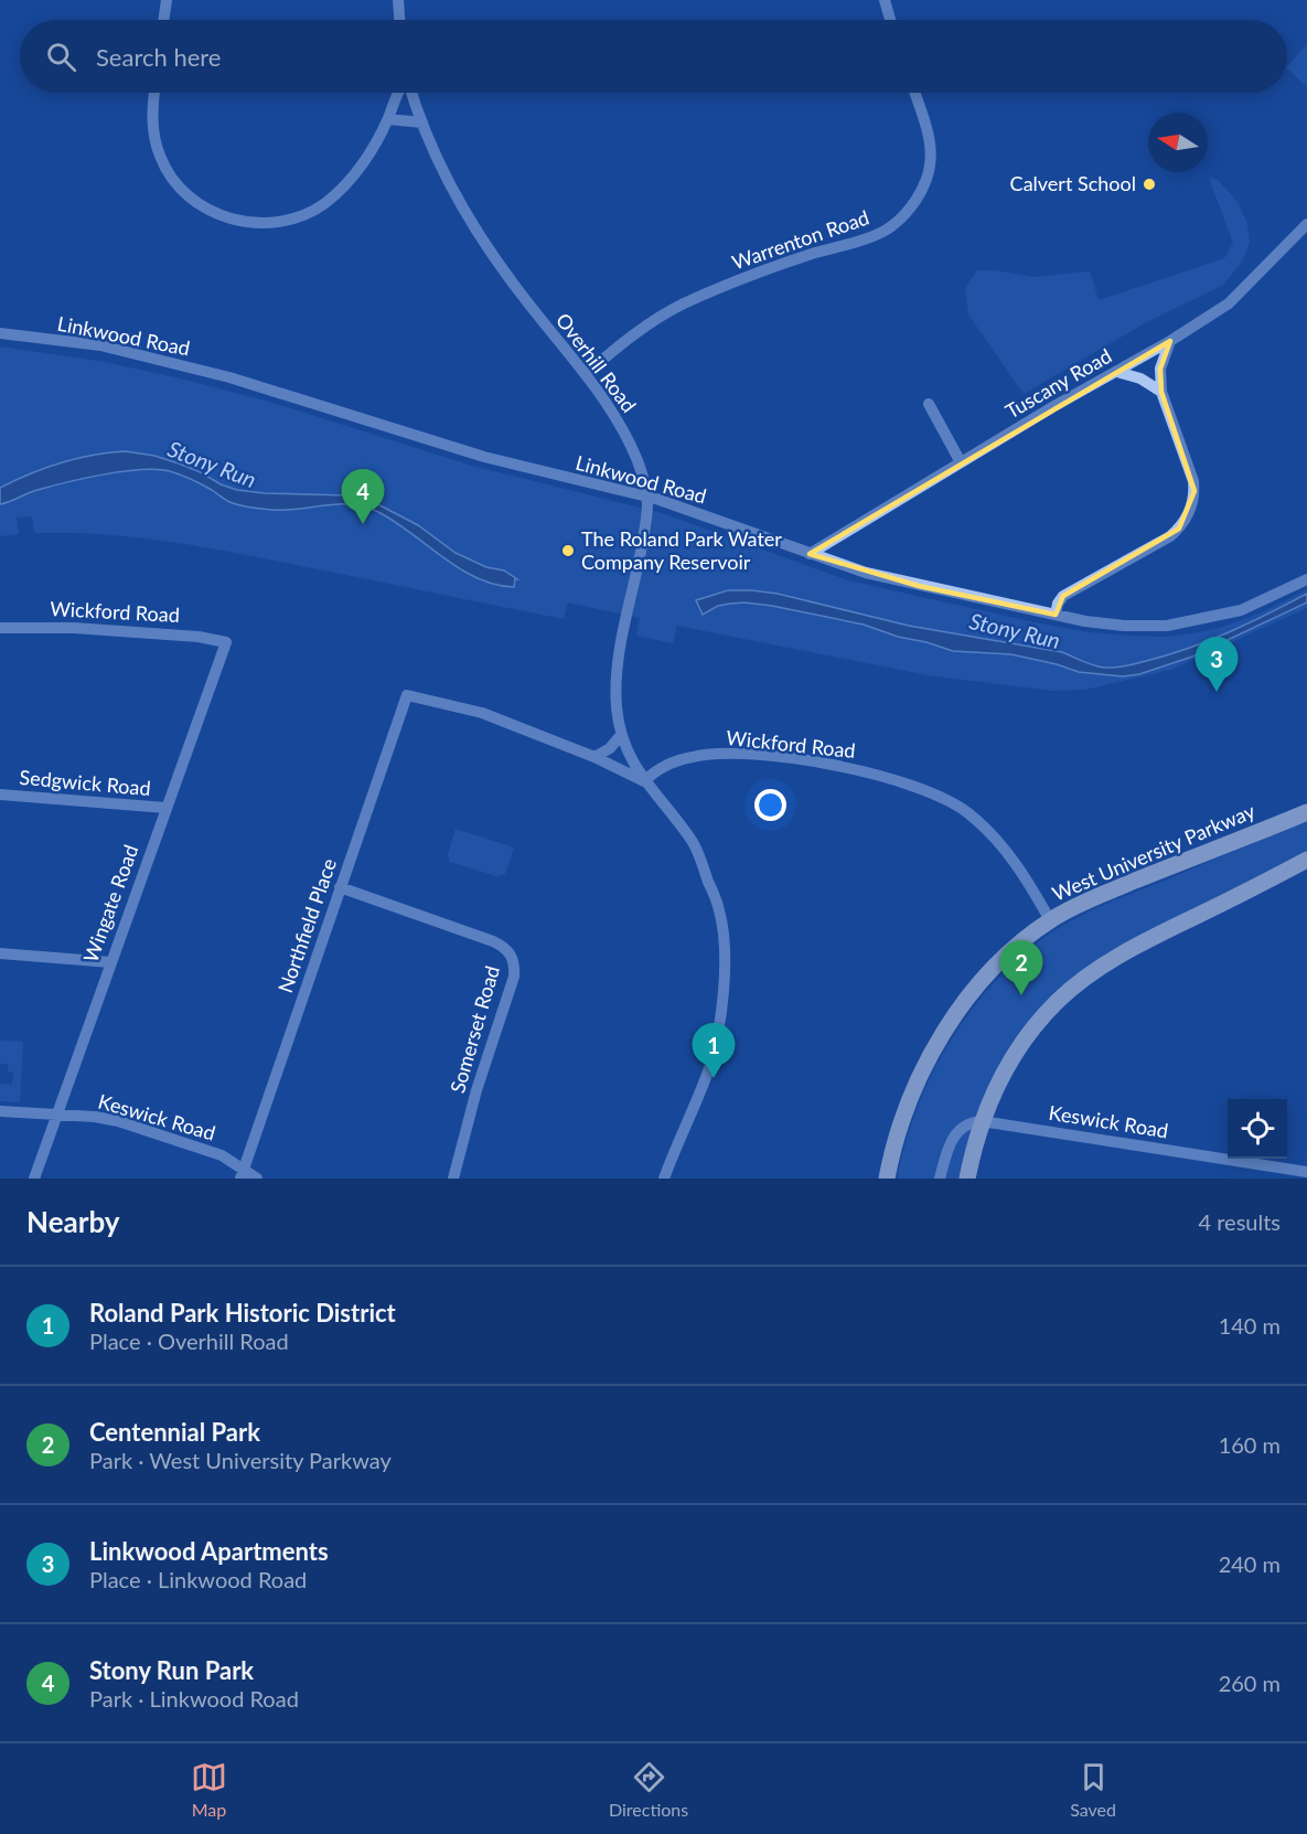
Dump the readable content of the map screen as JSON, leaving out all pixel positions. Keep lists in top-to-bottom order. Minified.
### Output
{"streets":{"main road":["West University Parkway"],"street":["Warrenton Road","Linkwood Road","Overhill Road","Tuscany Road","Wickford Road","Sedgwick Road","Wingate Road","Northfield Place","Somerset Road","Keswick Road"]},"crossings":[["Warrenton Road","Overhill Road"],["Linkwood Road","Overhill Road"],["Linkwood Road","Tuscany Road"],["Overhill Road","Wickford Road"],["Wickford Road","West University Parkway"],["Wickford Road","Wingate Road"],["Sedgwick Road","Wingate Road"],["Wingate Road","Keswick Road"],["Northfield Place","Somerset Road"],["Northfield Place","Keswick Road"]],"water":["Stony Run"],"places":["Calvert School","The Roland Park Water Company Reservoir"],"north":"left","page":{"search":"Search here","pins":["4","3","2","1"],"heading":["Nearby","4 results"],"list":[{"mark":"1","name":"Roland Park Historic District","note":"Place · Overhill Road","value":"140 m"},{"mark":"2","name":"Centennial Park","note":"Park · West University Parkway","value":"160 m"},{"mark":"3","name":"Linkwood Apartments","note":"Place · Linkwood Road","value":"240 m"},{"mark":"4","name":"Stony Run Park","note":"Park · Linkwood Road","value":"260 m"}],"nav":["Map","Directions","Saved"]}}
